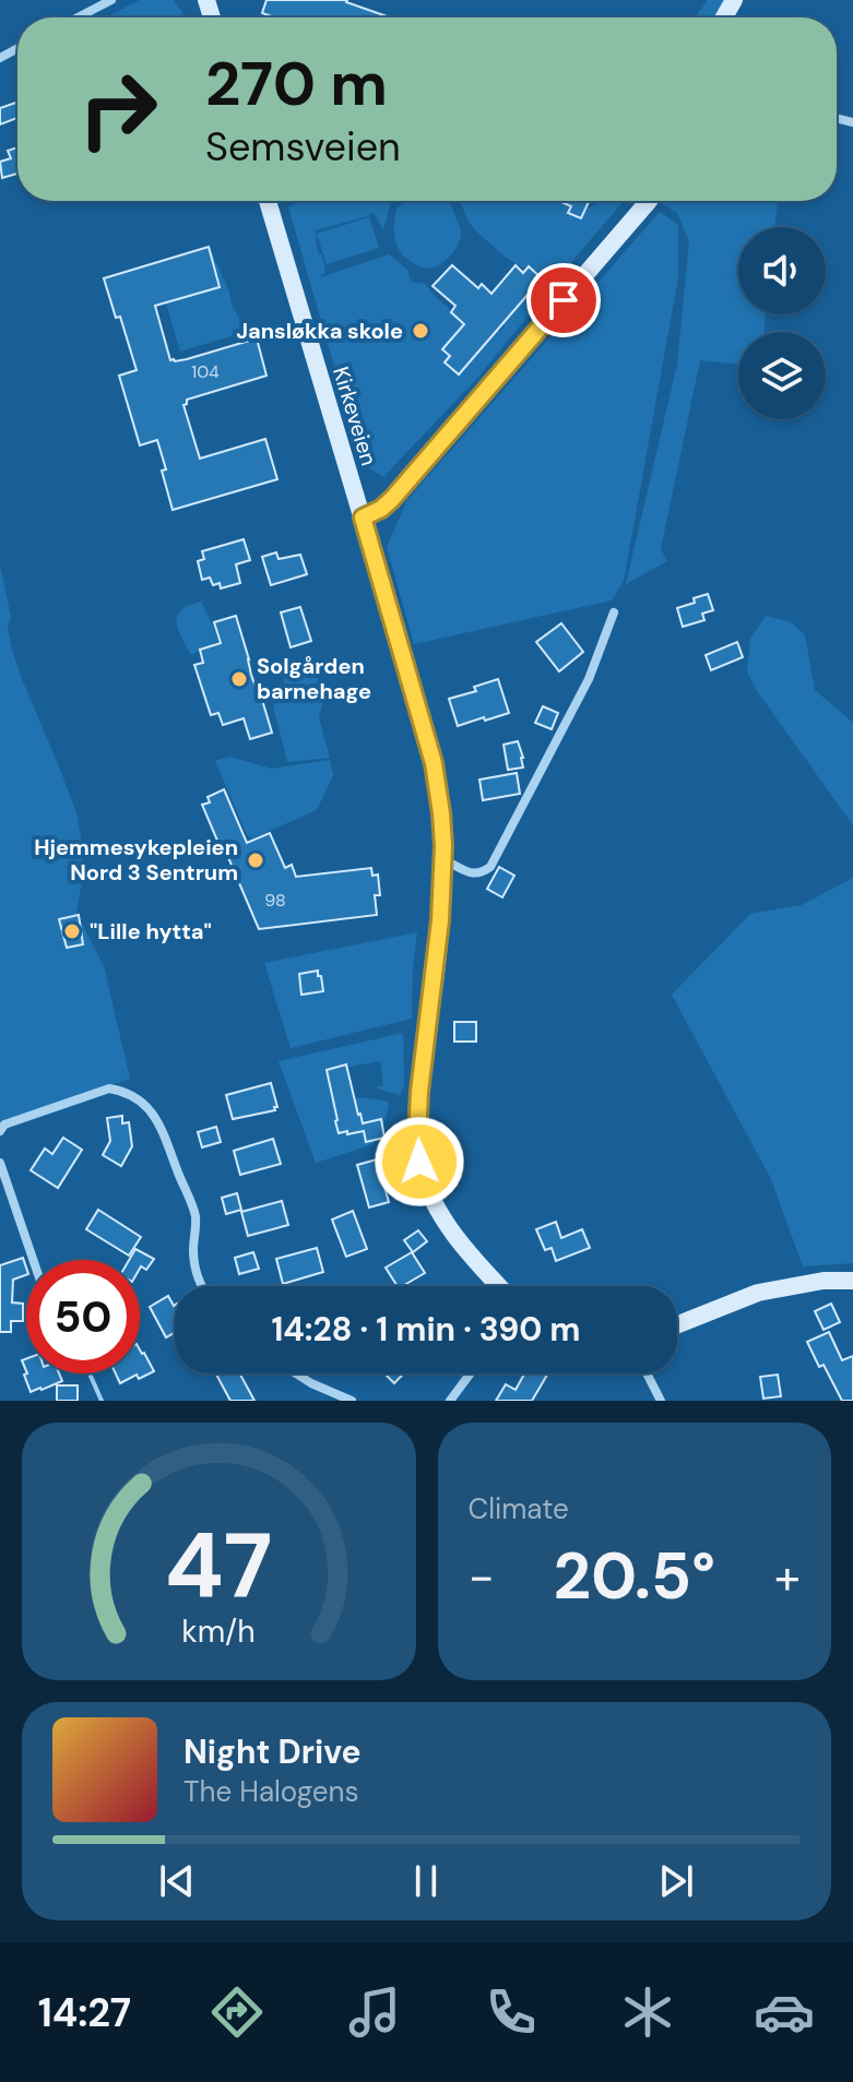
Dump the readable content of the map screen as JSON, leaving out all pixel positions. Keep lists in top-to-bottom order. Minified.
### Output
{"streets":{"main road":["Kirkeveien"]},"places":["Jansløkka skole","Solgården barnehage","Hjemmesykepleien Nord 3 Sentrum","\"Lille hytta\""],"house_numbers":["104","98"],"page":{"turn":["270 m","Semsveien"],"limit":"50","trip":"14:28 · 1 min · 390 m","tile":"Climate","heat":["−","20.5°","+"],"song":["Night Drive","The Halogens"],"tabs":"14:27","gauge":["47","km/h"]}}
